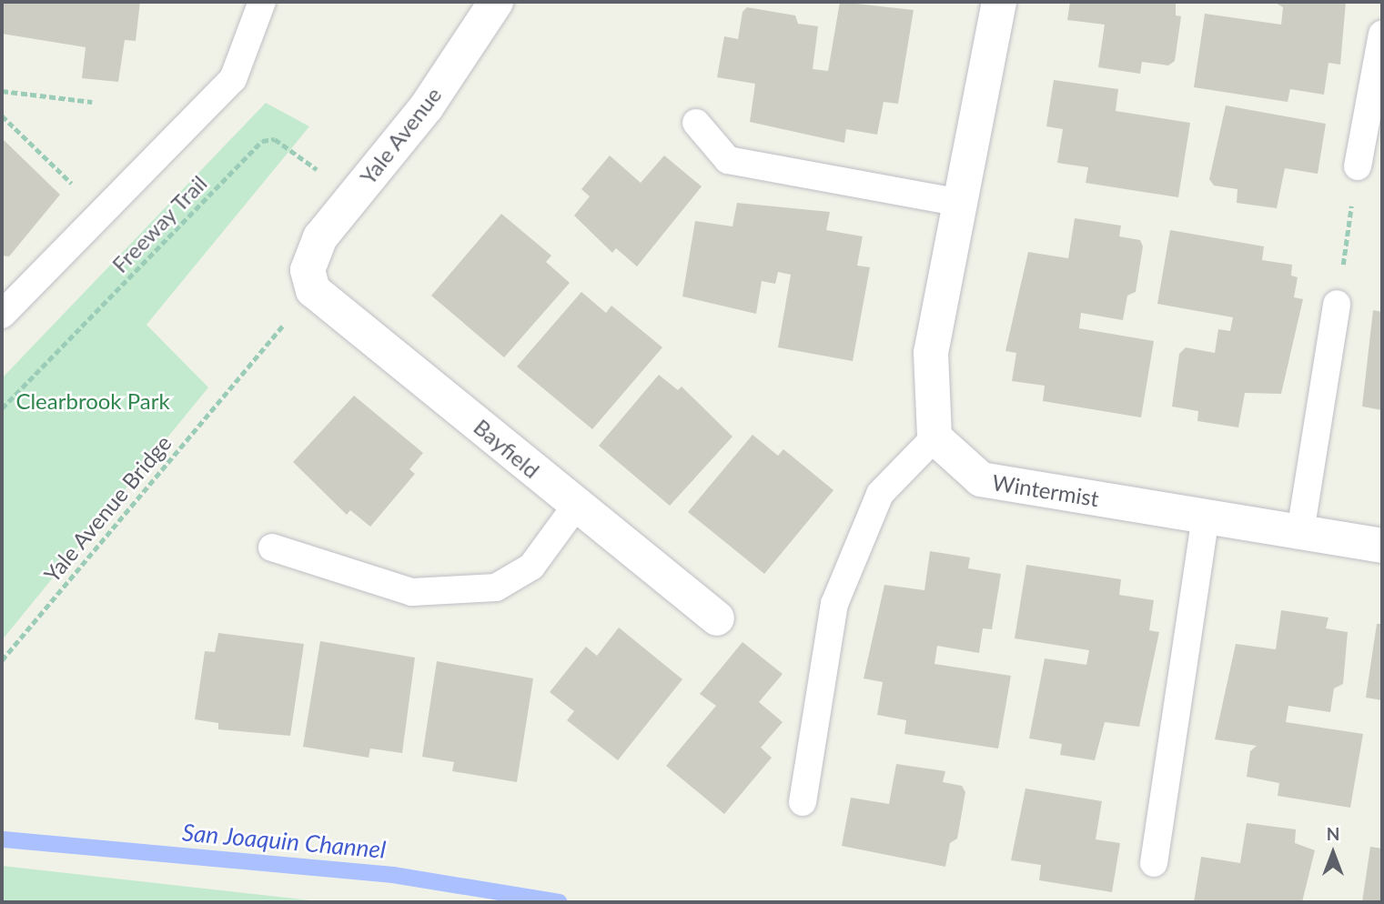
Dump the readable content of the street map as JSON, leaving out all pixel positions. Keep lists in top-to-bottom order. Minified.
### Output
{"streets":{"street":["Yale Avenue","Bayfield","Wintermist"],"path":["Freeway Trail","Yale Avenue Bridge"]},"crossings":[["Yale Avenue","Freeway Trail"],["Yale Avenue","Bayfield"],["Yale Avenue","Yale Avenue Bridge"],["Bayfield","Yale Avenue Bridge"]],"water":["San Joaquin Channel"],"parks":["Clearbrook Park"],"north":"top"}
